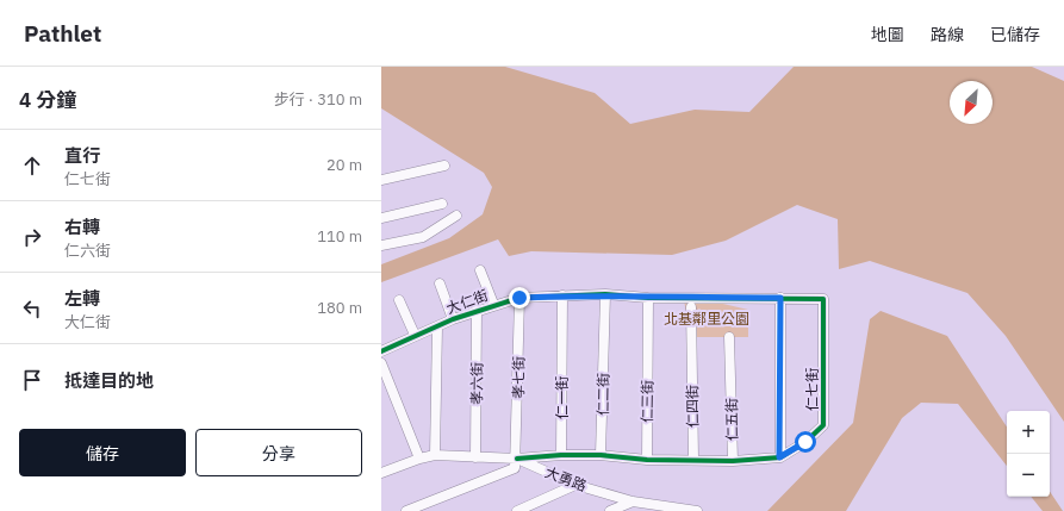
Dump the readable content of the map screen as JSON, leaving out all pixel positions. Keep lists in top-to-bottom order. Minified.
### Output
{"streets":{"street":["大仁街","孝七街","孝六街","仁七街","仁二街","仁一街","仁三街","仁四街","仁五街","大勇路"]},"crossings":[["大仁街","孝七街"],["大仁街","孝六街"],["大仁街","仁七街"],["大仁街","仁二街"],["大仁街","仁一街"],["大仁街","仁三街"],["孝七街","大勇路"],["孝六街","大勇路"],["仁四街","仁五街"]],"parks":["北基鄰里公園"],"north":"bottom left","page":{"header":"Pathlet","nav":["地圖","路線","已儲存"],"heading":["4 分鐘","步行 · 310 m"],"list":[["直行","仁七街","20 m"],["右轉","仁六街","110 m"],["左轉","大仁街","180 m"],"抵達目的地"],"map_buttons":["+","−"],"buttons":["儲存","分享"]}}
